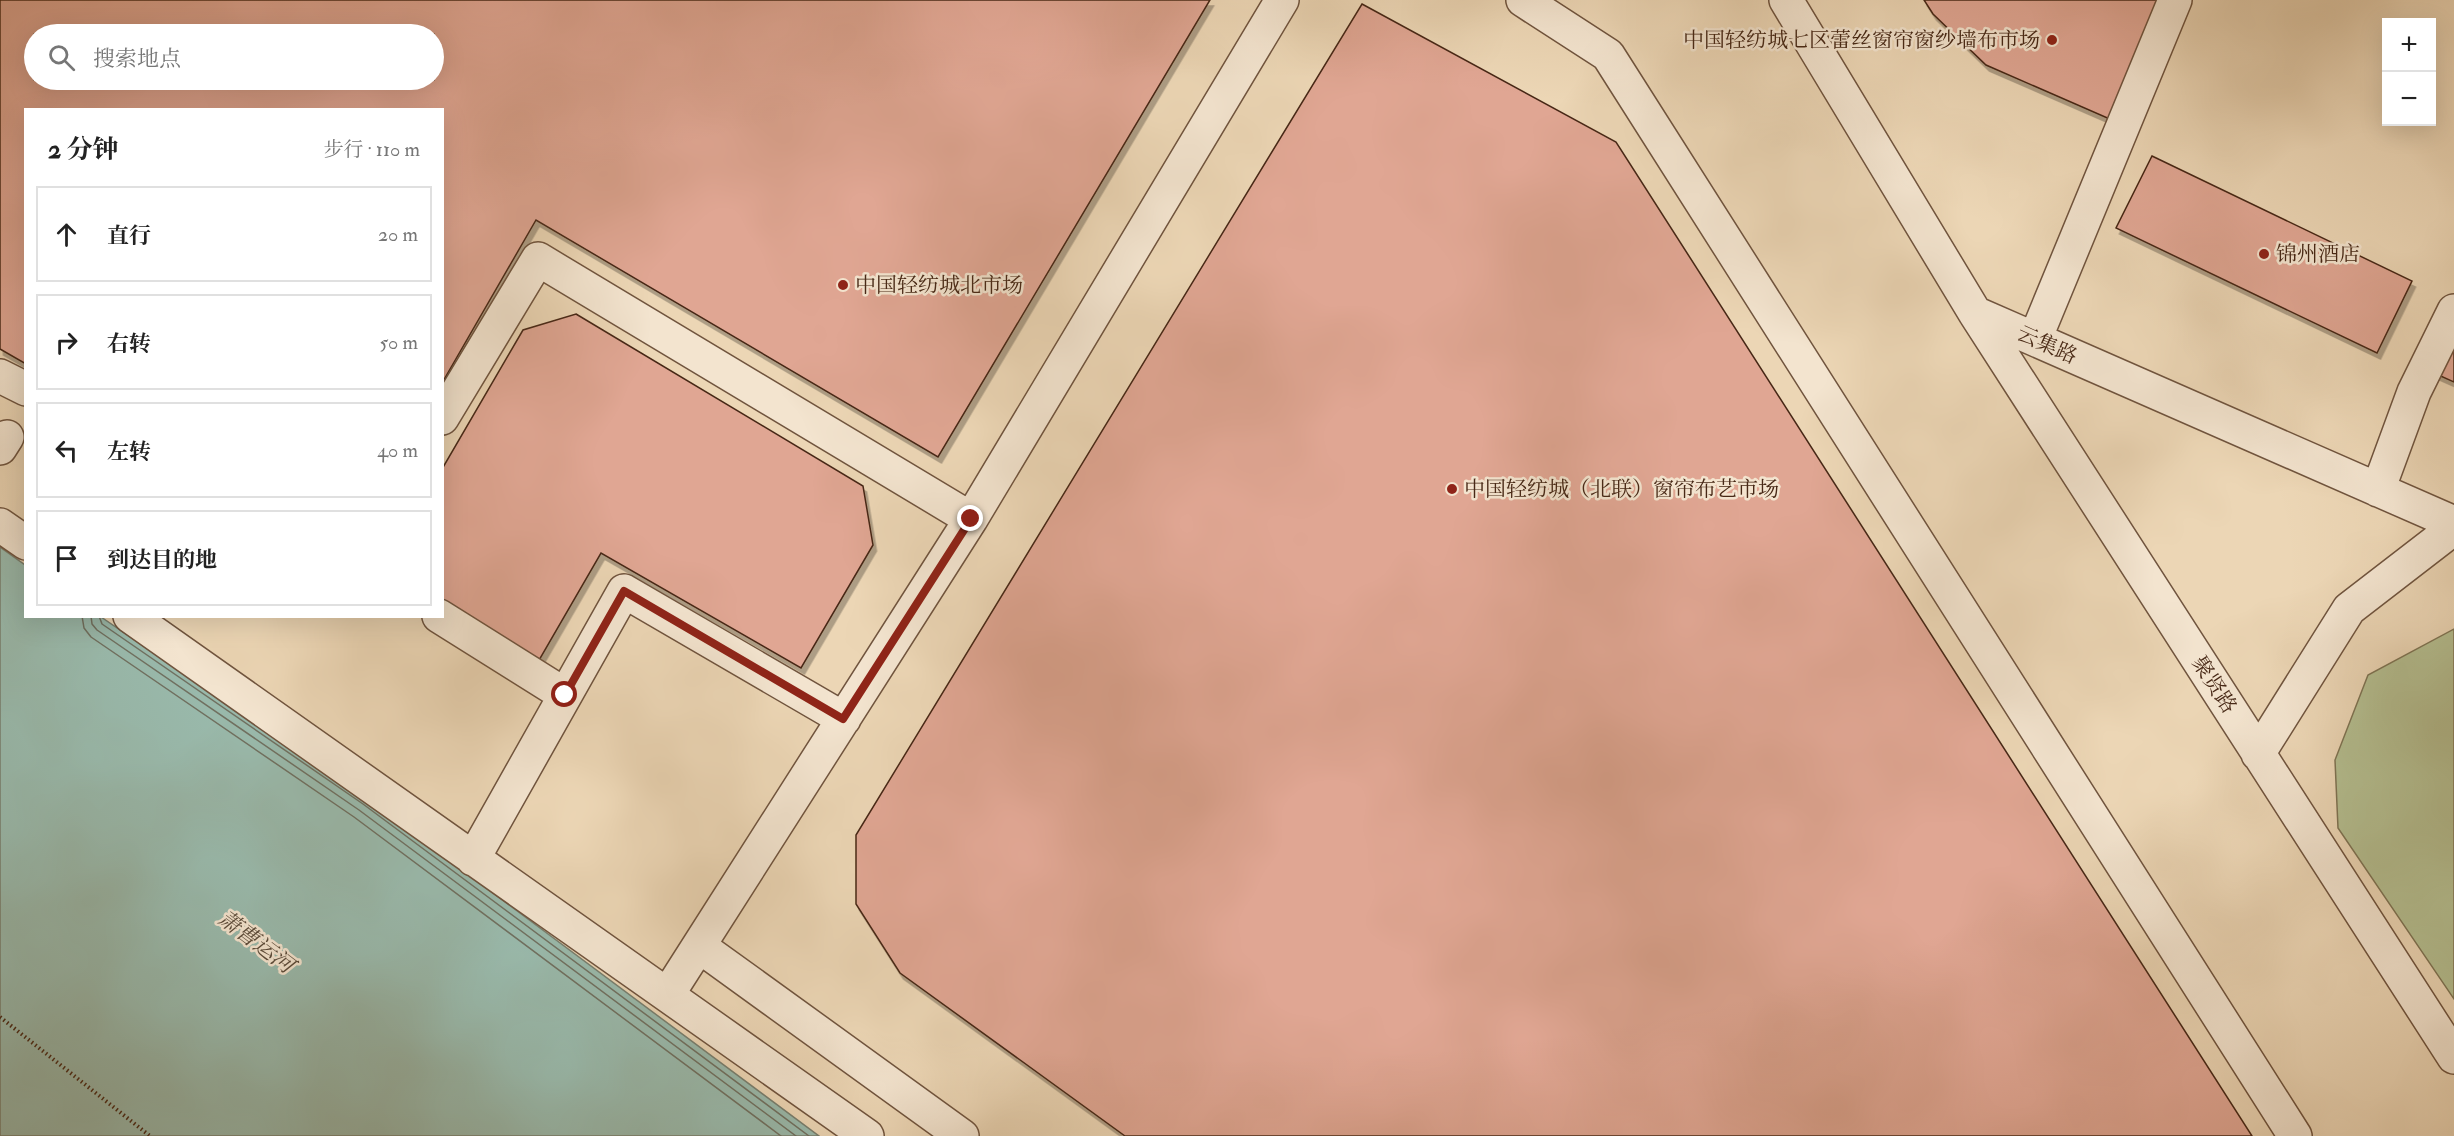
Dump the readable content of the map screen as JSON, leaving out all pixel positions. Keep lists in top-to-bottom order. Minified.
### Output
{"streets":{"street":["云集路","聚贤路"]},"crossings":[["云集路","聚贤路"]],"water":["萧曹运河"],"places":["中国轻纺城七区蕾丝窗帘窗纱墙布市场","锦州酒店","中国轻纺城北市场","中国轻纺城（北联）窗帘布艺市场"],"page":{"map_buttons":["+","−"],"search":"搜索地点","heading":["2 分钟","步行 · 110 m"],"list":[["直行","20 m"],["右转","50 m"],["左转","40 m"],"到达目的地"]}}
